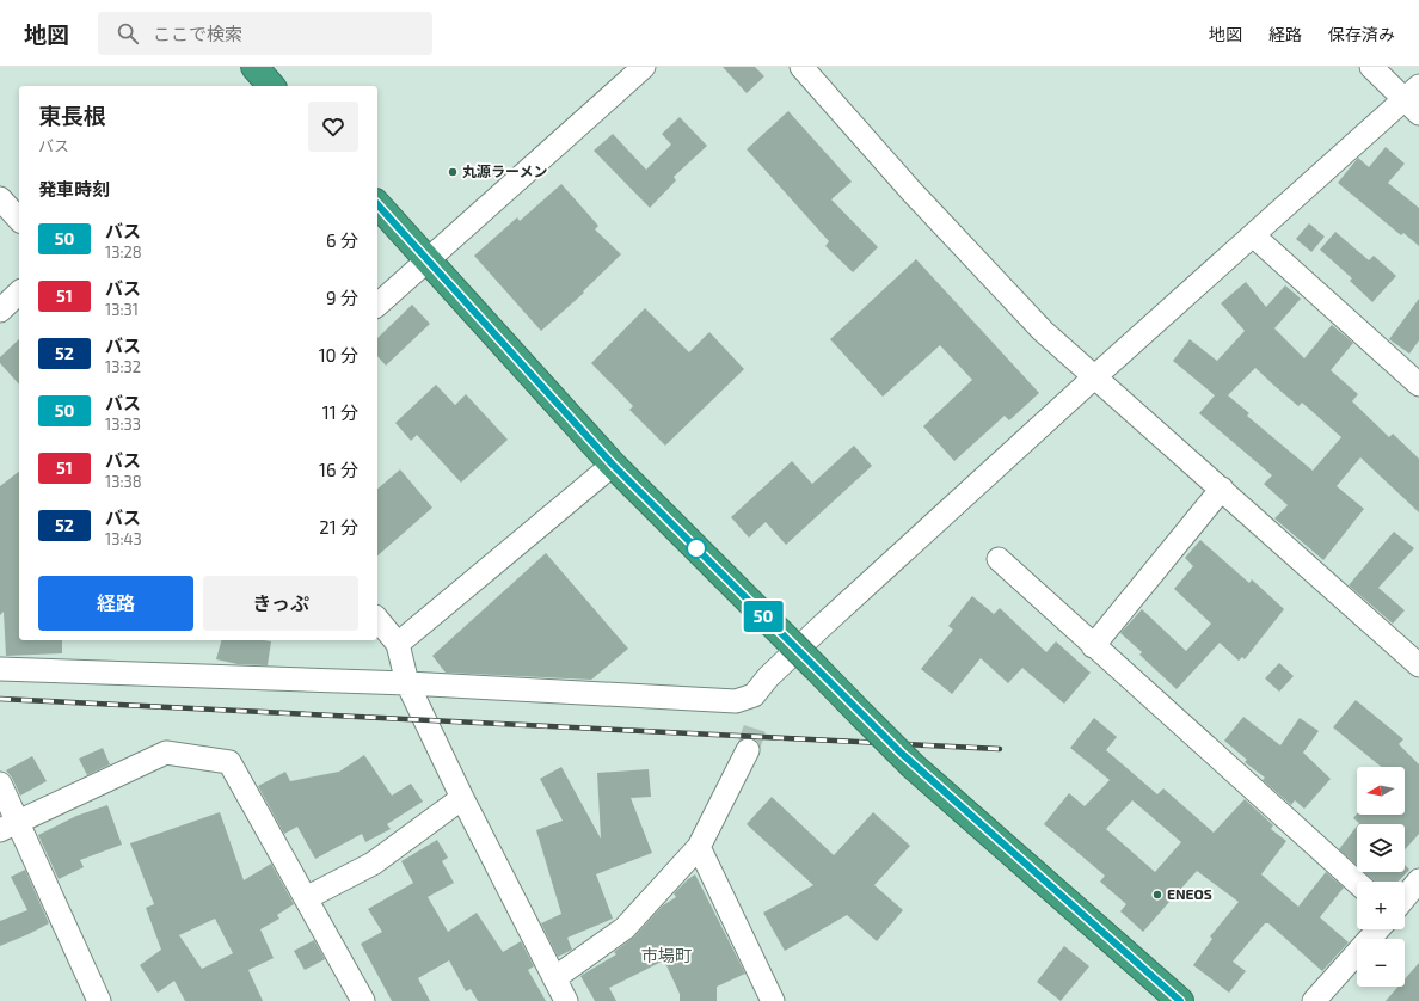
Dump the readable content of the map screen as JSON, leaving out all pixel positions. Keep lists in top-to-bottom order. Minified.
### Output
{"districts":["市場町"],"places":["丸源ラーメン","ENEOS"],"lines":["bus line 50"],"north":"left","page":{"header":"地図","search":"ここで検索","nav":["地図","経路","保存済み"],"on_map":"50","heading":[["東長根","バス"],"発車時刻"],"list":[{"mark":"50","name":"バス","note":"13:28","value":"6 分"},{"mark":"51","name":"バス","note":"13:31","value":"9 分"},{"mark":"52","name":"バス","note":"13:32","value":"10 分"},{"mark":"50","name":"バス","note":"13:33","value":"11 分"},{"mark":"51","name":"バス","note":"13:38","value":"16 分"},{"mark":"52","name":"バス","note":"13:43","value":"21 分"}],"buttons":["経路","きっぷ"],"map_buttons":["+","−"]}}
